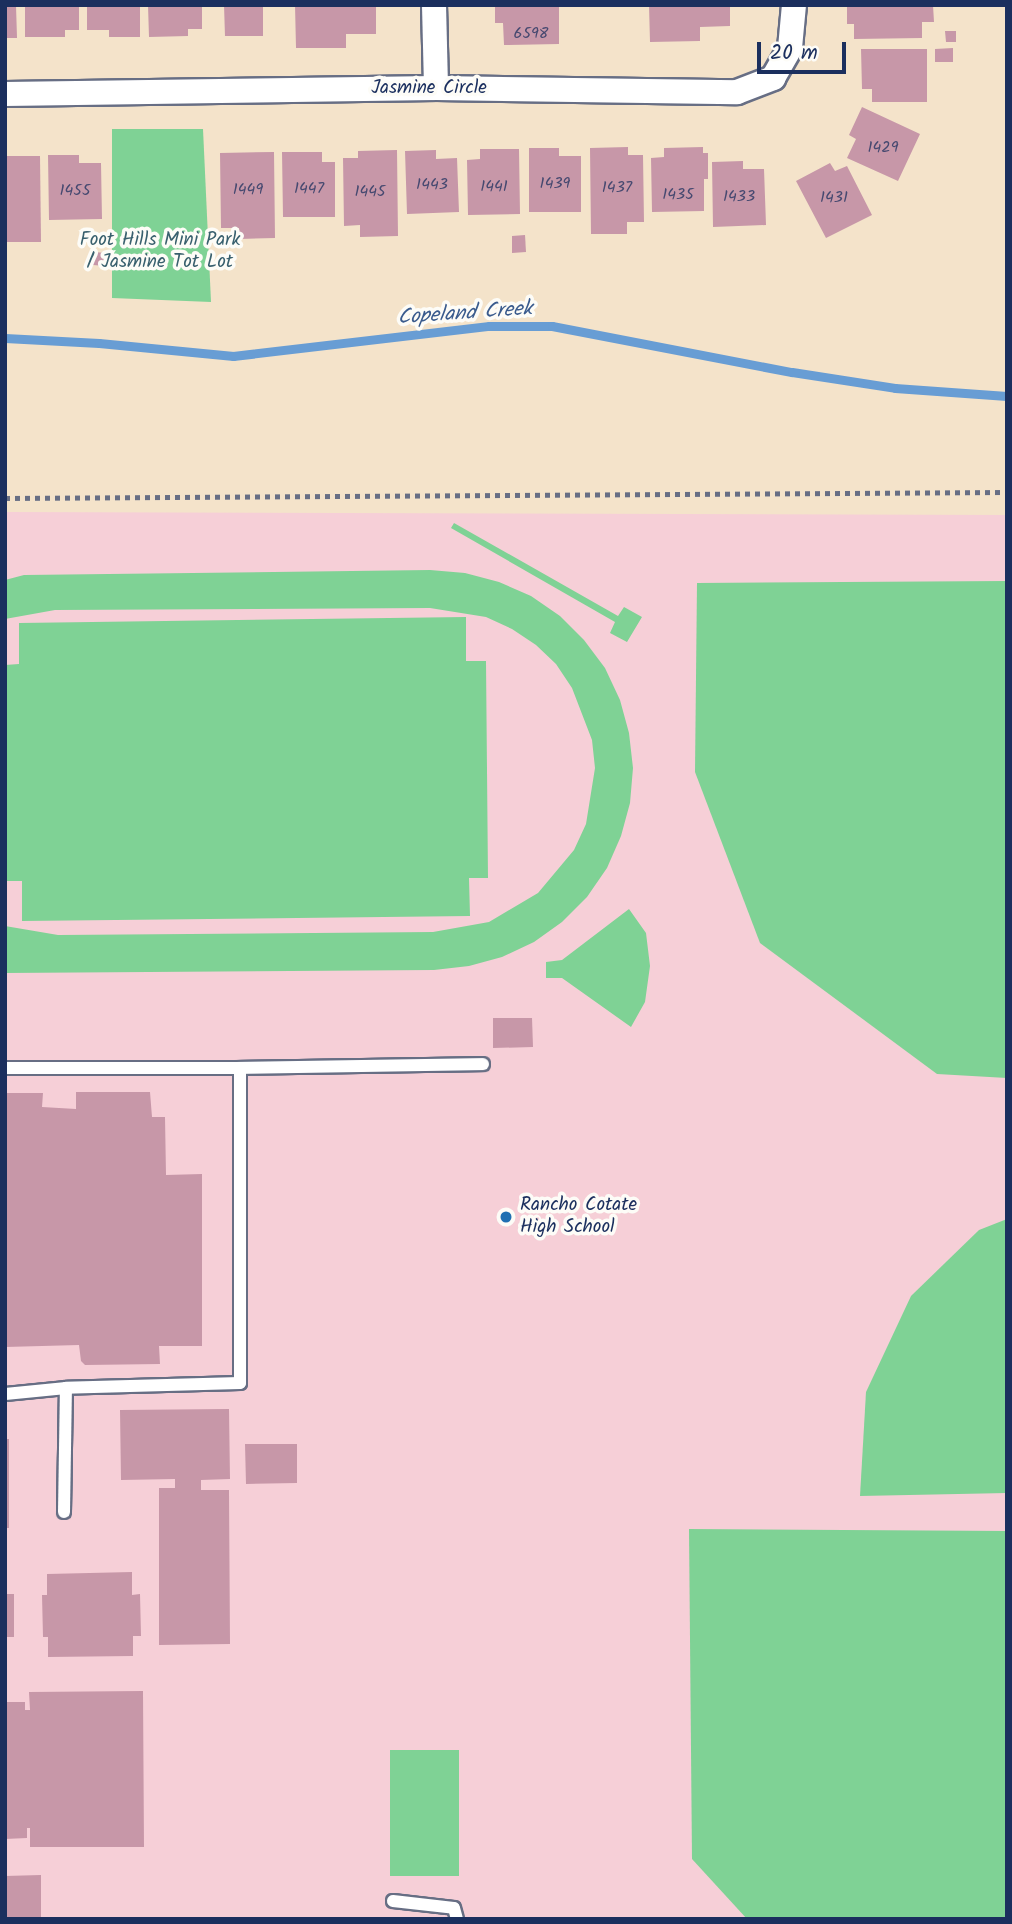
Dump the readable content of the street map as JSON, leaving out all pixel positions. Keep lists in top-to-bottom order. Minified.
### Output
{"streets":{"street":["Jasmine Circle"]},"water":["Copeland Creek"],"parks":["Foot Hills Mini Park / Jasmine Tot Lot"],"places":["Rancho Cotate High School"],"house_numbers":["6598","1429","1439","1443","1441","1437","1447","1449","1455","1445","1435","1433","1431"],"scale_bar":"20 m"}
